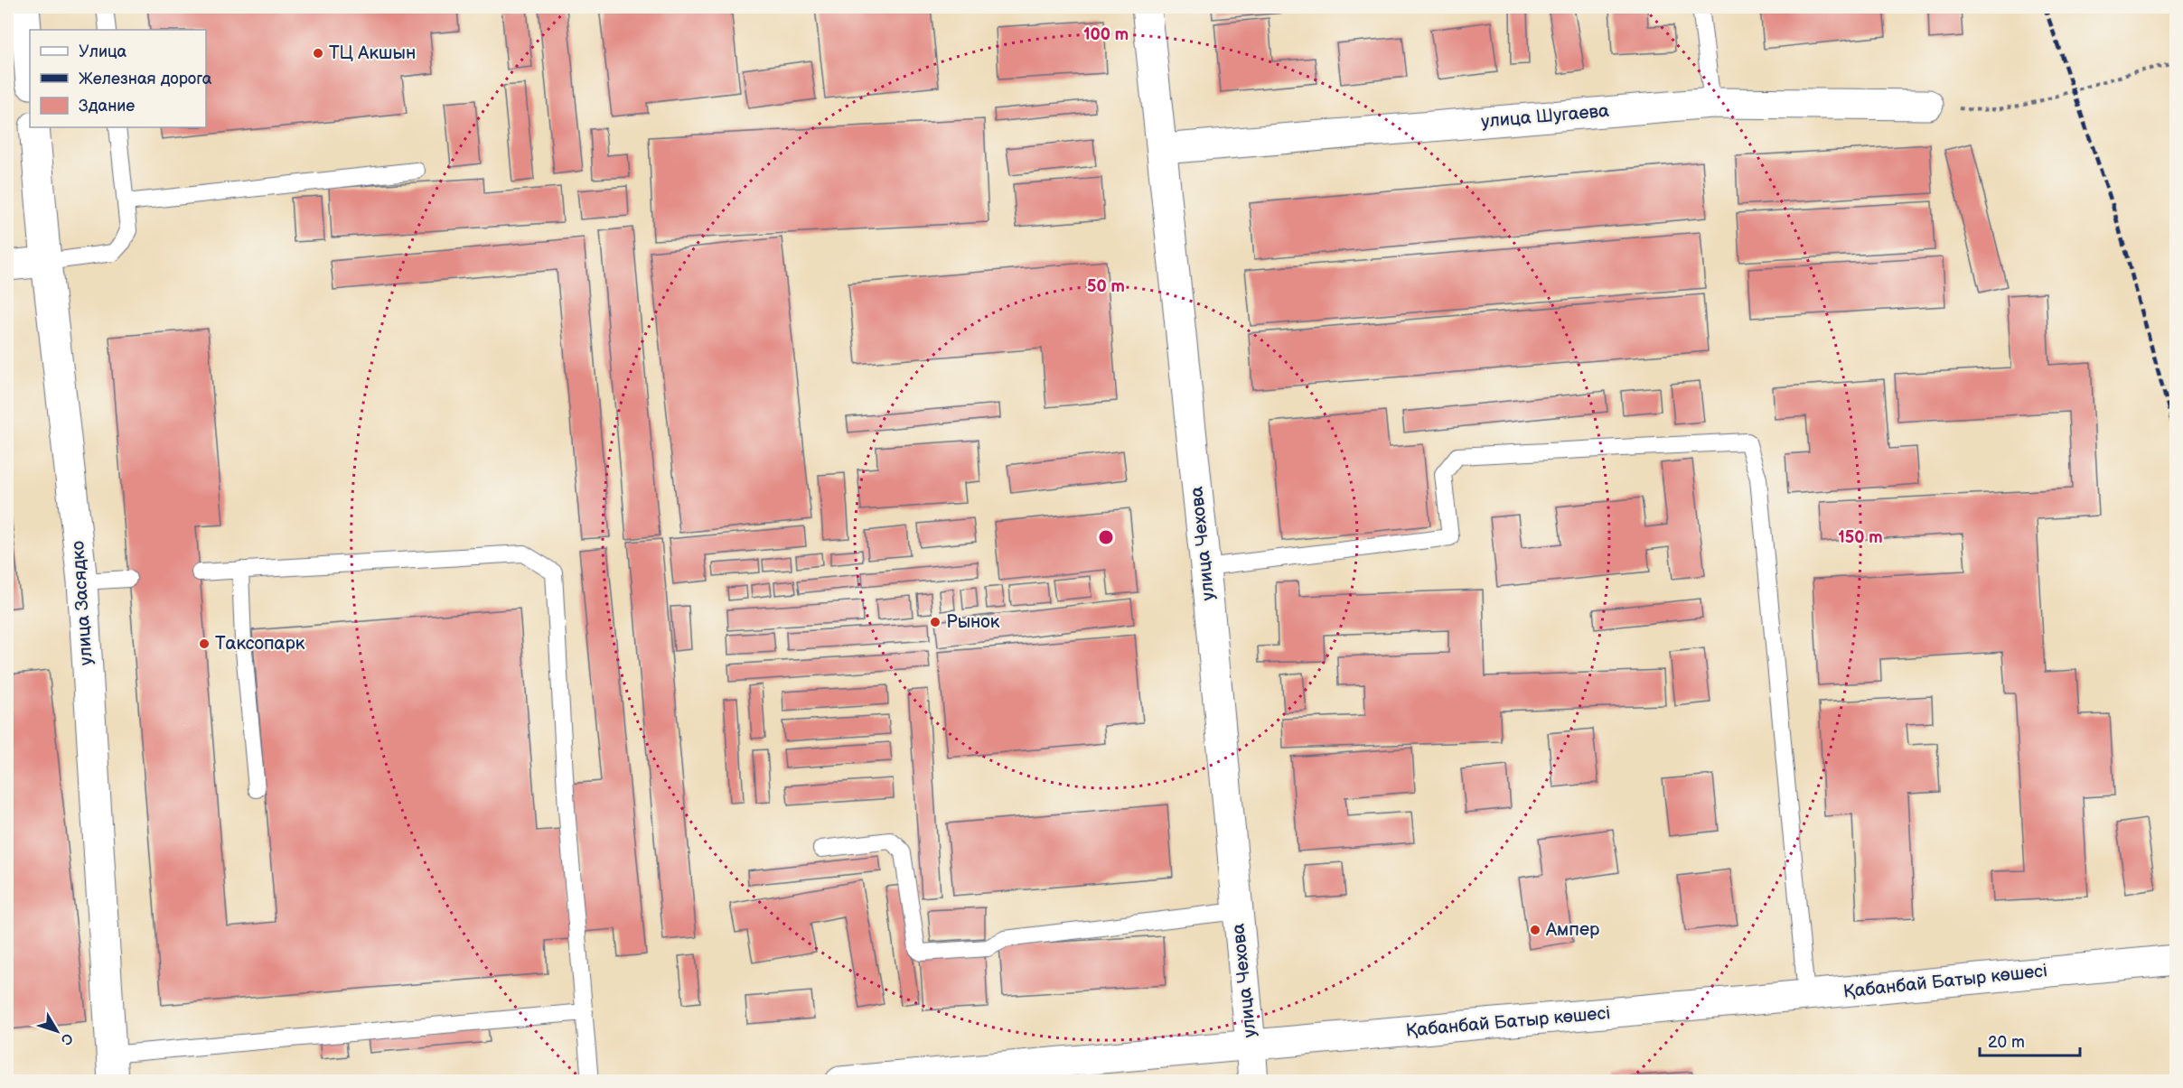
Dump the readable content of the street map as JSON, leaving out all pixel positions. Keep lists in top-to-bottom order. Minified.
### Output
{"streets":{"street":["улица Шугаева","улица Чехова","улица Засядко","Қабанбай Батыр көшесі"]},"crossings":[["улица Шугаева","улица Чехова"],["улица Чехова","Қабанбай Батыр көшесі"]],"places":["ТЦ Акшын","Рынок","Таксопарк","Ампер"],"legend":["Улица","Железная дорога","Здание"],"scale_bar":"20 m","north":"bottom right","rings":["100 m","50 m","150 m"]}
